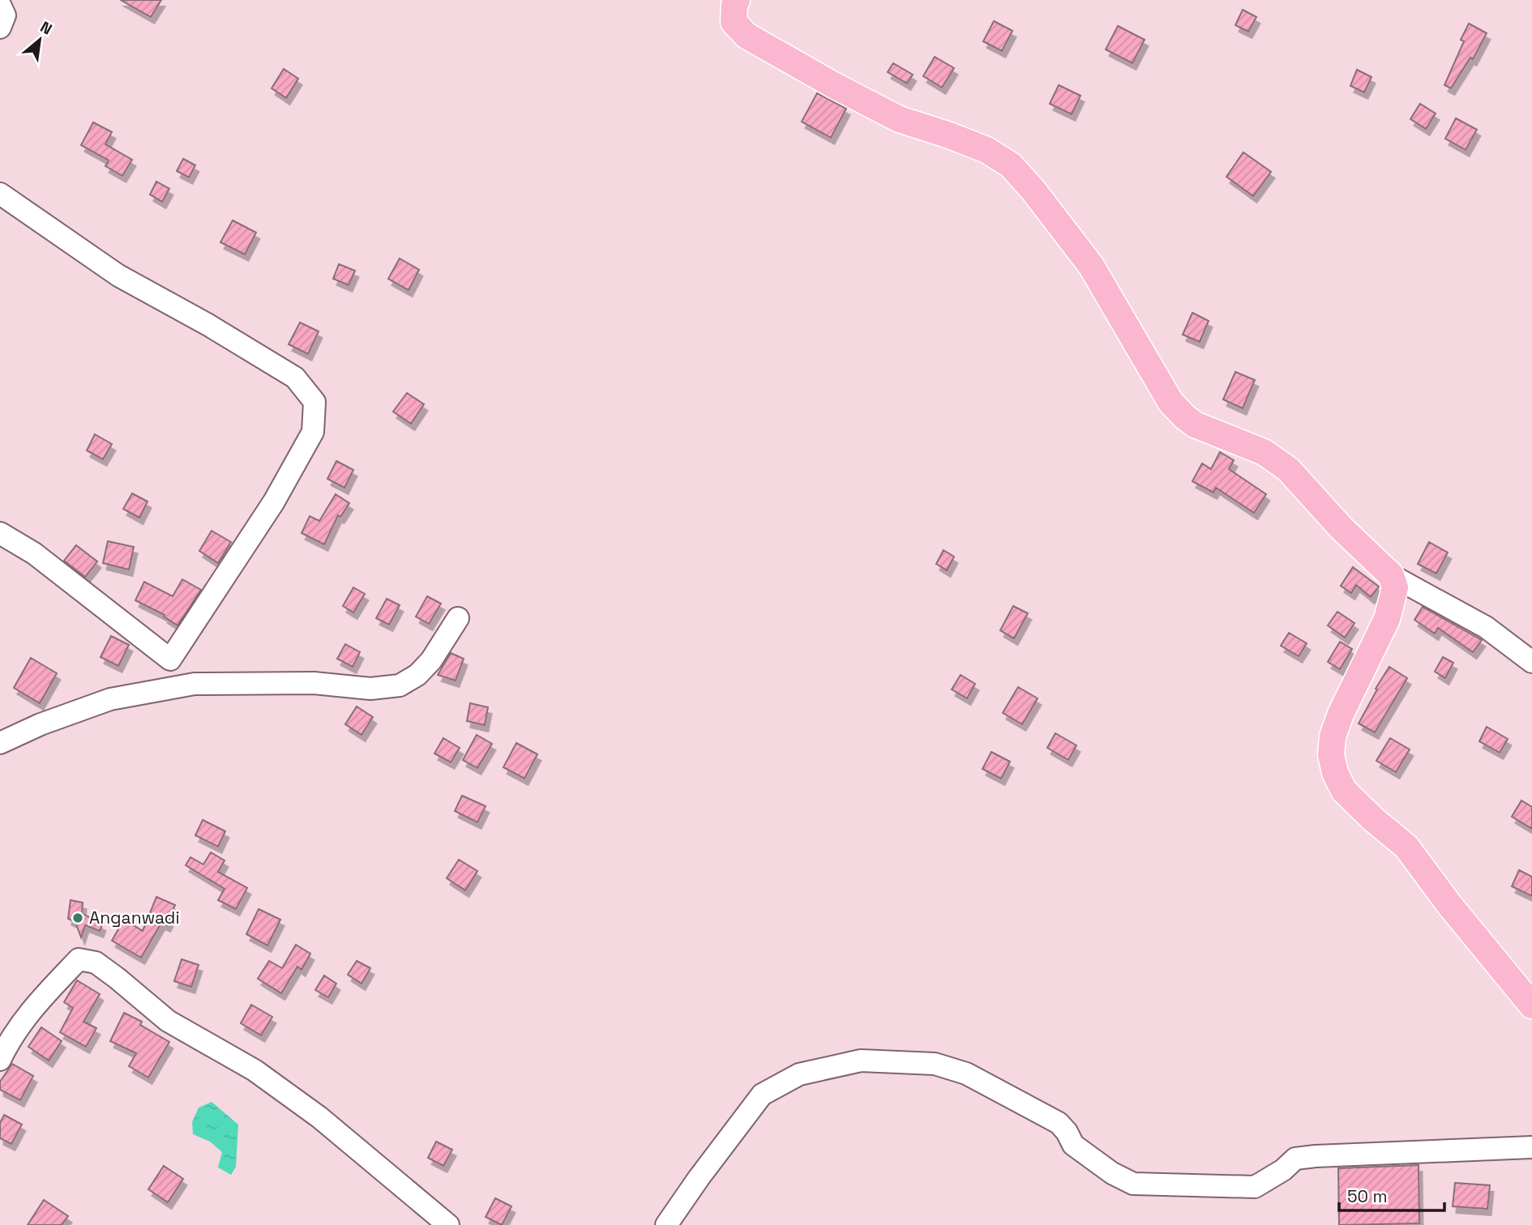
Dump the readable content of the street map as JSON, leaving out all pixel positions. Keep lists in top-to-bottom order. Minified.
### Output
{"places":["Anganwadi"],"scale_bar":"50 m","north":"top right"}
